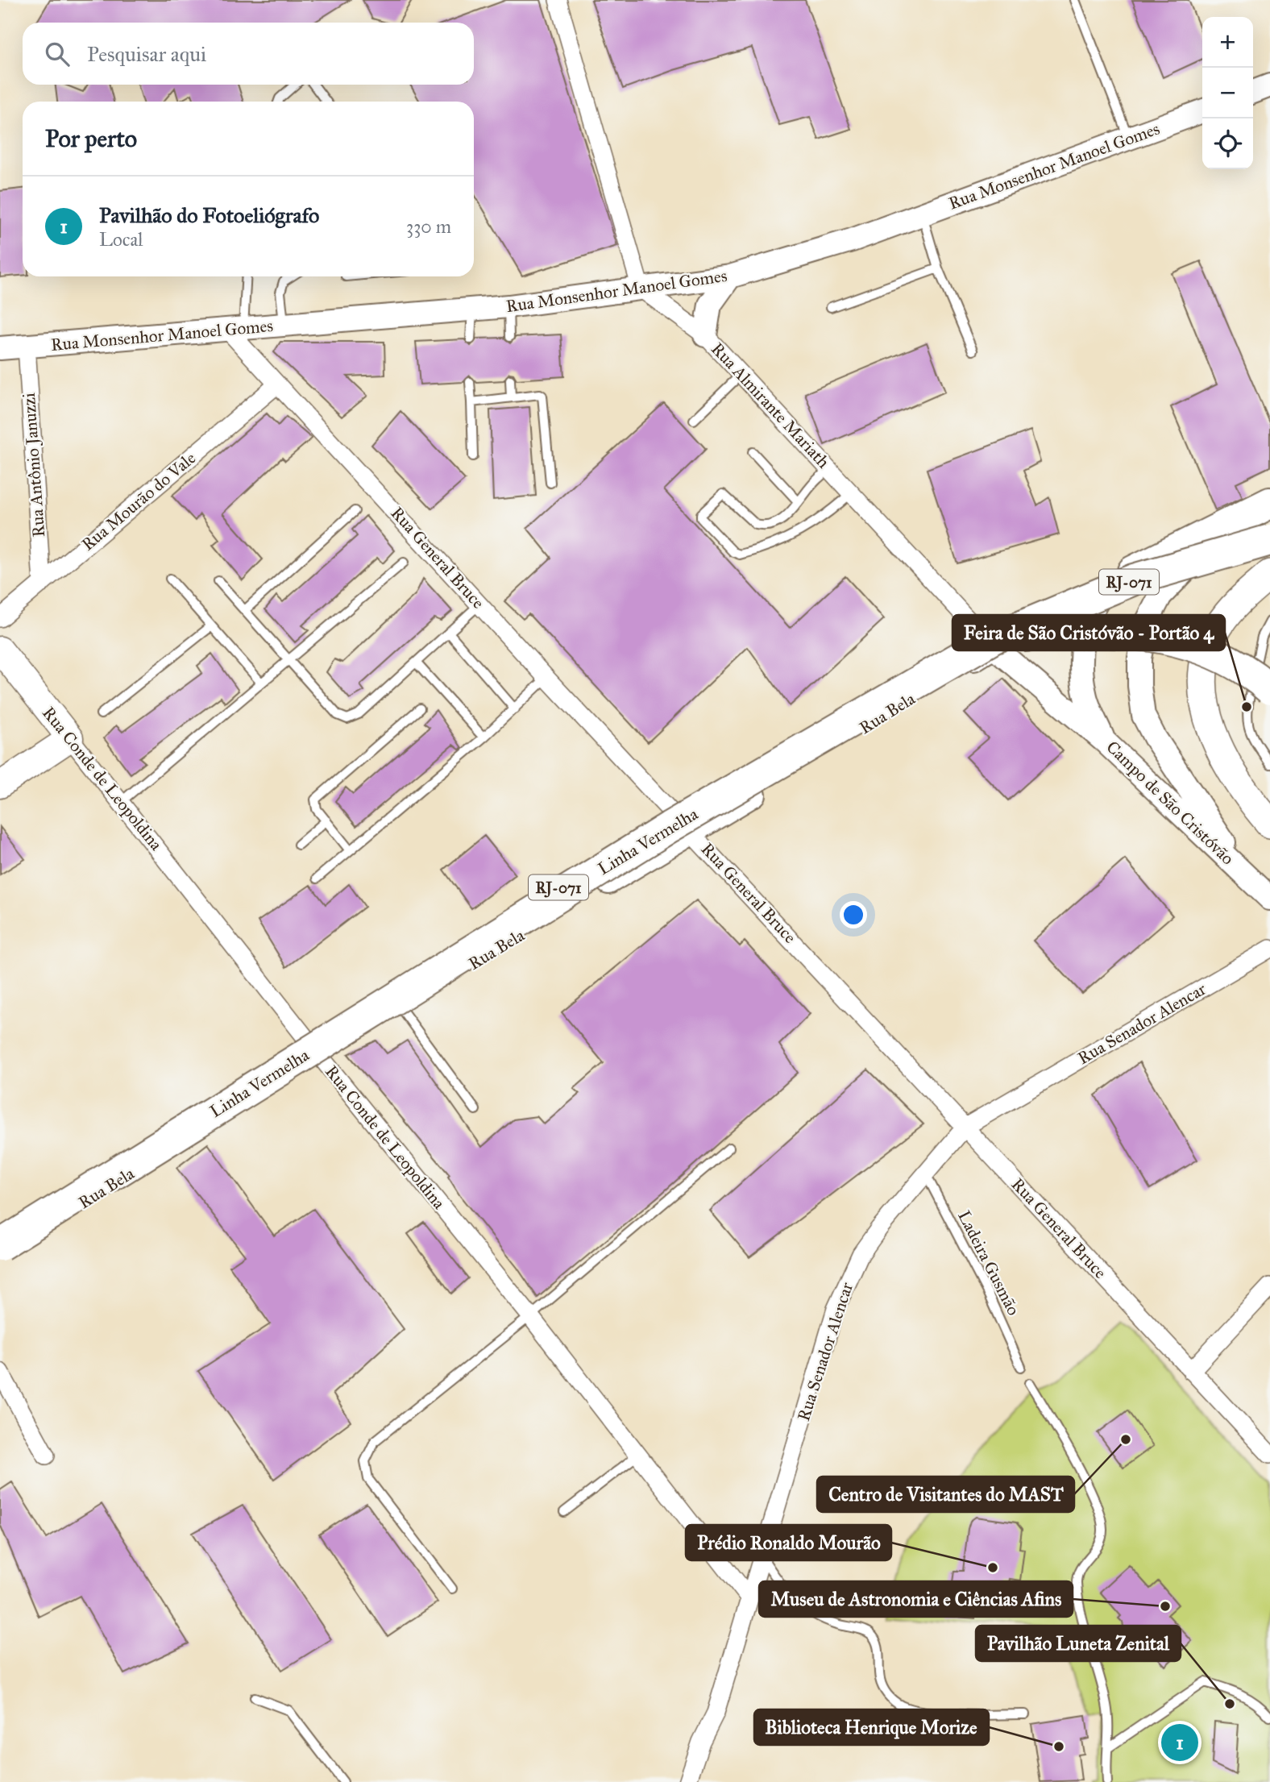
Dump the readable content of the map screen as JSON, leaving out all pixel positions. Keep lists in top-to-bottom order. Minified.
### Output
{"streets":{"highway":["RJ-071","Linha Vermelha"],"main road":["Rua Conde de Leopoldina"],"street":["Rua Monsenhor Manoel Gomes","Rua Almirante Mariath","Rua Antônio Januzzi","Rua Mourão do Vale","Rua General Bruce","Rua Bela","Campo de São Cristóvão","Rua Senador Alencar"],"lane":["Ladeira Gusmão"]},"crossings":[["Rua Monsenhor Manoel Gomes","Rua Almirante Mariath"],["Rua Monsenhor Manoel Gomes","Rua Antônio Januzzi"],["Rua Monsenhor Manoel Gomes","Rua General Bruce"],["Rua Almirante Mariath","Rua Bela"],["Rua Almirante Mariath","Campo de São Cristóvão"],["Rua Almirante Mariath","Linha Vermelha"],["Rua Antônio Januzzi","Rua Mourão do Vale"],["Rua Mourão do Vale","Rua General Bruce"],["Rua General Bruce","Rua Bela"],["Rua General Bruce","Rua Senador Alencar"],["Rua Bela","Rua Conde de Leopoldina"],["Rua Bela","Linha Vermelha"],["Rua Conde de Leopoldina","Rua Senador Alencar"],["Rua Senador Alencar","Ladeira Gusmão"]],"places":["Feira de São Cristóvão - Portão 4","Centro de Visitantes do MAST","Prédio Ronaldo Mourão","Museu de Astronomia e Ciências Afins","Pavilhão Luneta Zenital","Biblioteca Henrique Morize"],"page":{"map_buttons":["+","−"],"search":"Pesquisar aqui","heading":"Por perto","list":[{"mark":"1","name":"Pavilhão do Fotoeliógrafo","note":"Local","value":"330 m"}],"pins":"1"}}
